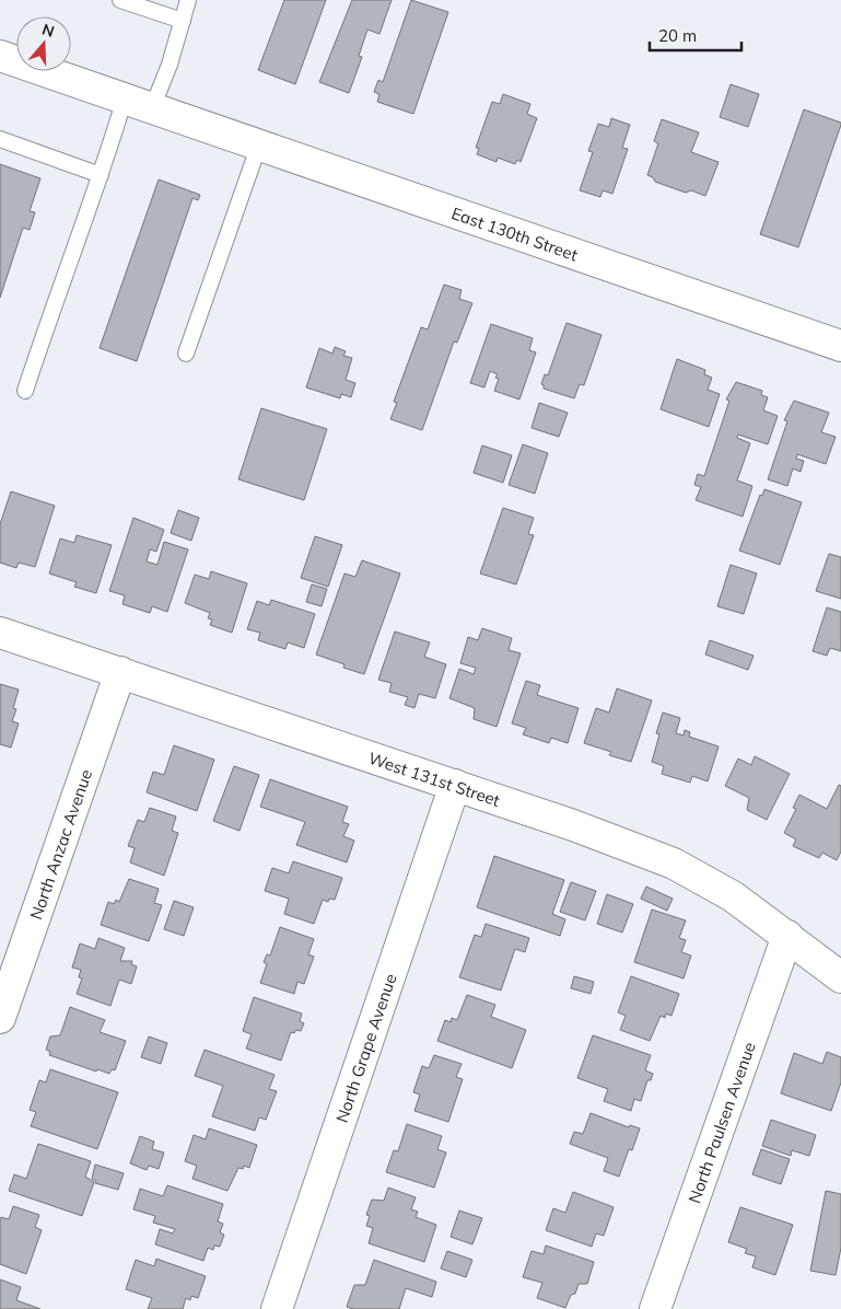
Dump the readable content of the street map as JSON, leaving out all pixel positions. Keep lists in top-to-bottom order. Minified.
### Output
{"streets":{"street":["East 130th Street","West 131st Street","North Anzac Avenue","North Grape Avenue","North Paulsen Avenue"]},"crossings":[["West 131st Street","North Anzac Avenue"],["West 131st Street","North Grape Avenue"],["West 131st Street","North Paulsen Avenue"]],"scale_bar":"20 m","north":"top"}
